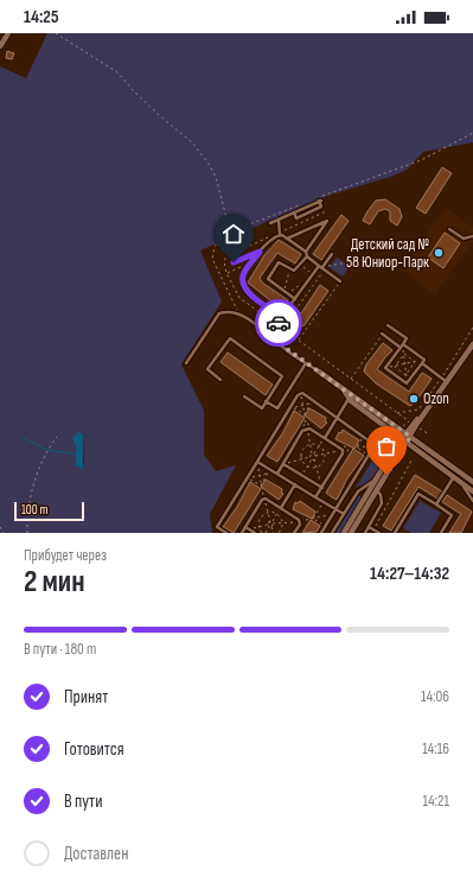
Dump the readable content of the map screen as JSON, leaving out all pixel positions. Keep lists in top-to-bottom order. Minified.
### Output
{"places":["Детский сад № 58 Юниор-Парк","Ozon"],"scale_bar":"100 m","page":{"status":"14:25","scale":"100 m","heading":["2 мин","Прибудет через","14:27–14:32"],"bar":"В пути · 180 m","list":[["Принят","14:06"],["Готовится","14:16"],["В пути","14:21"],"Доставлен"]}}
